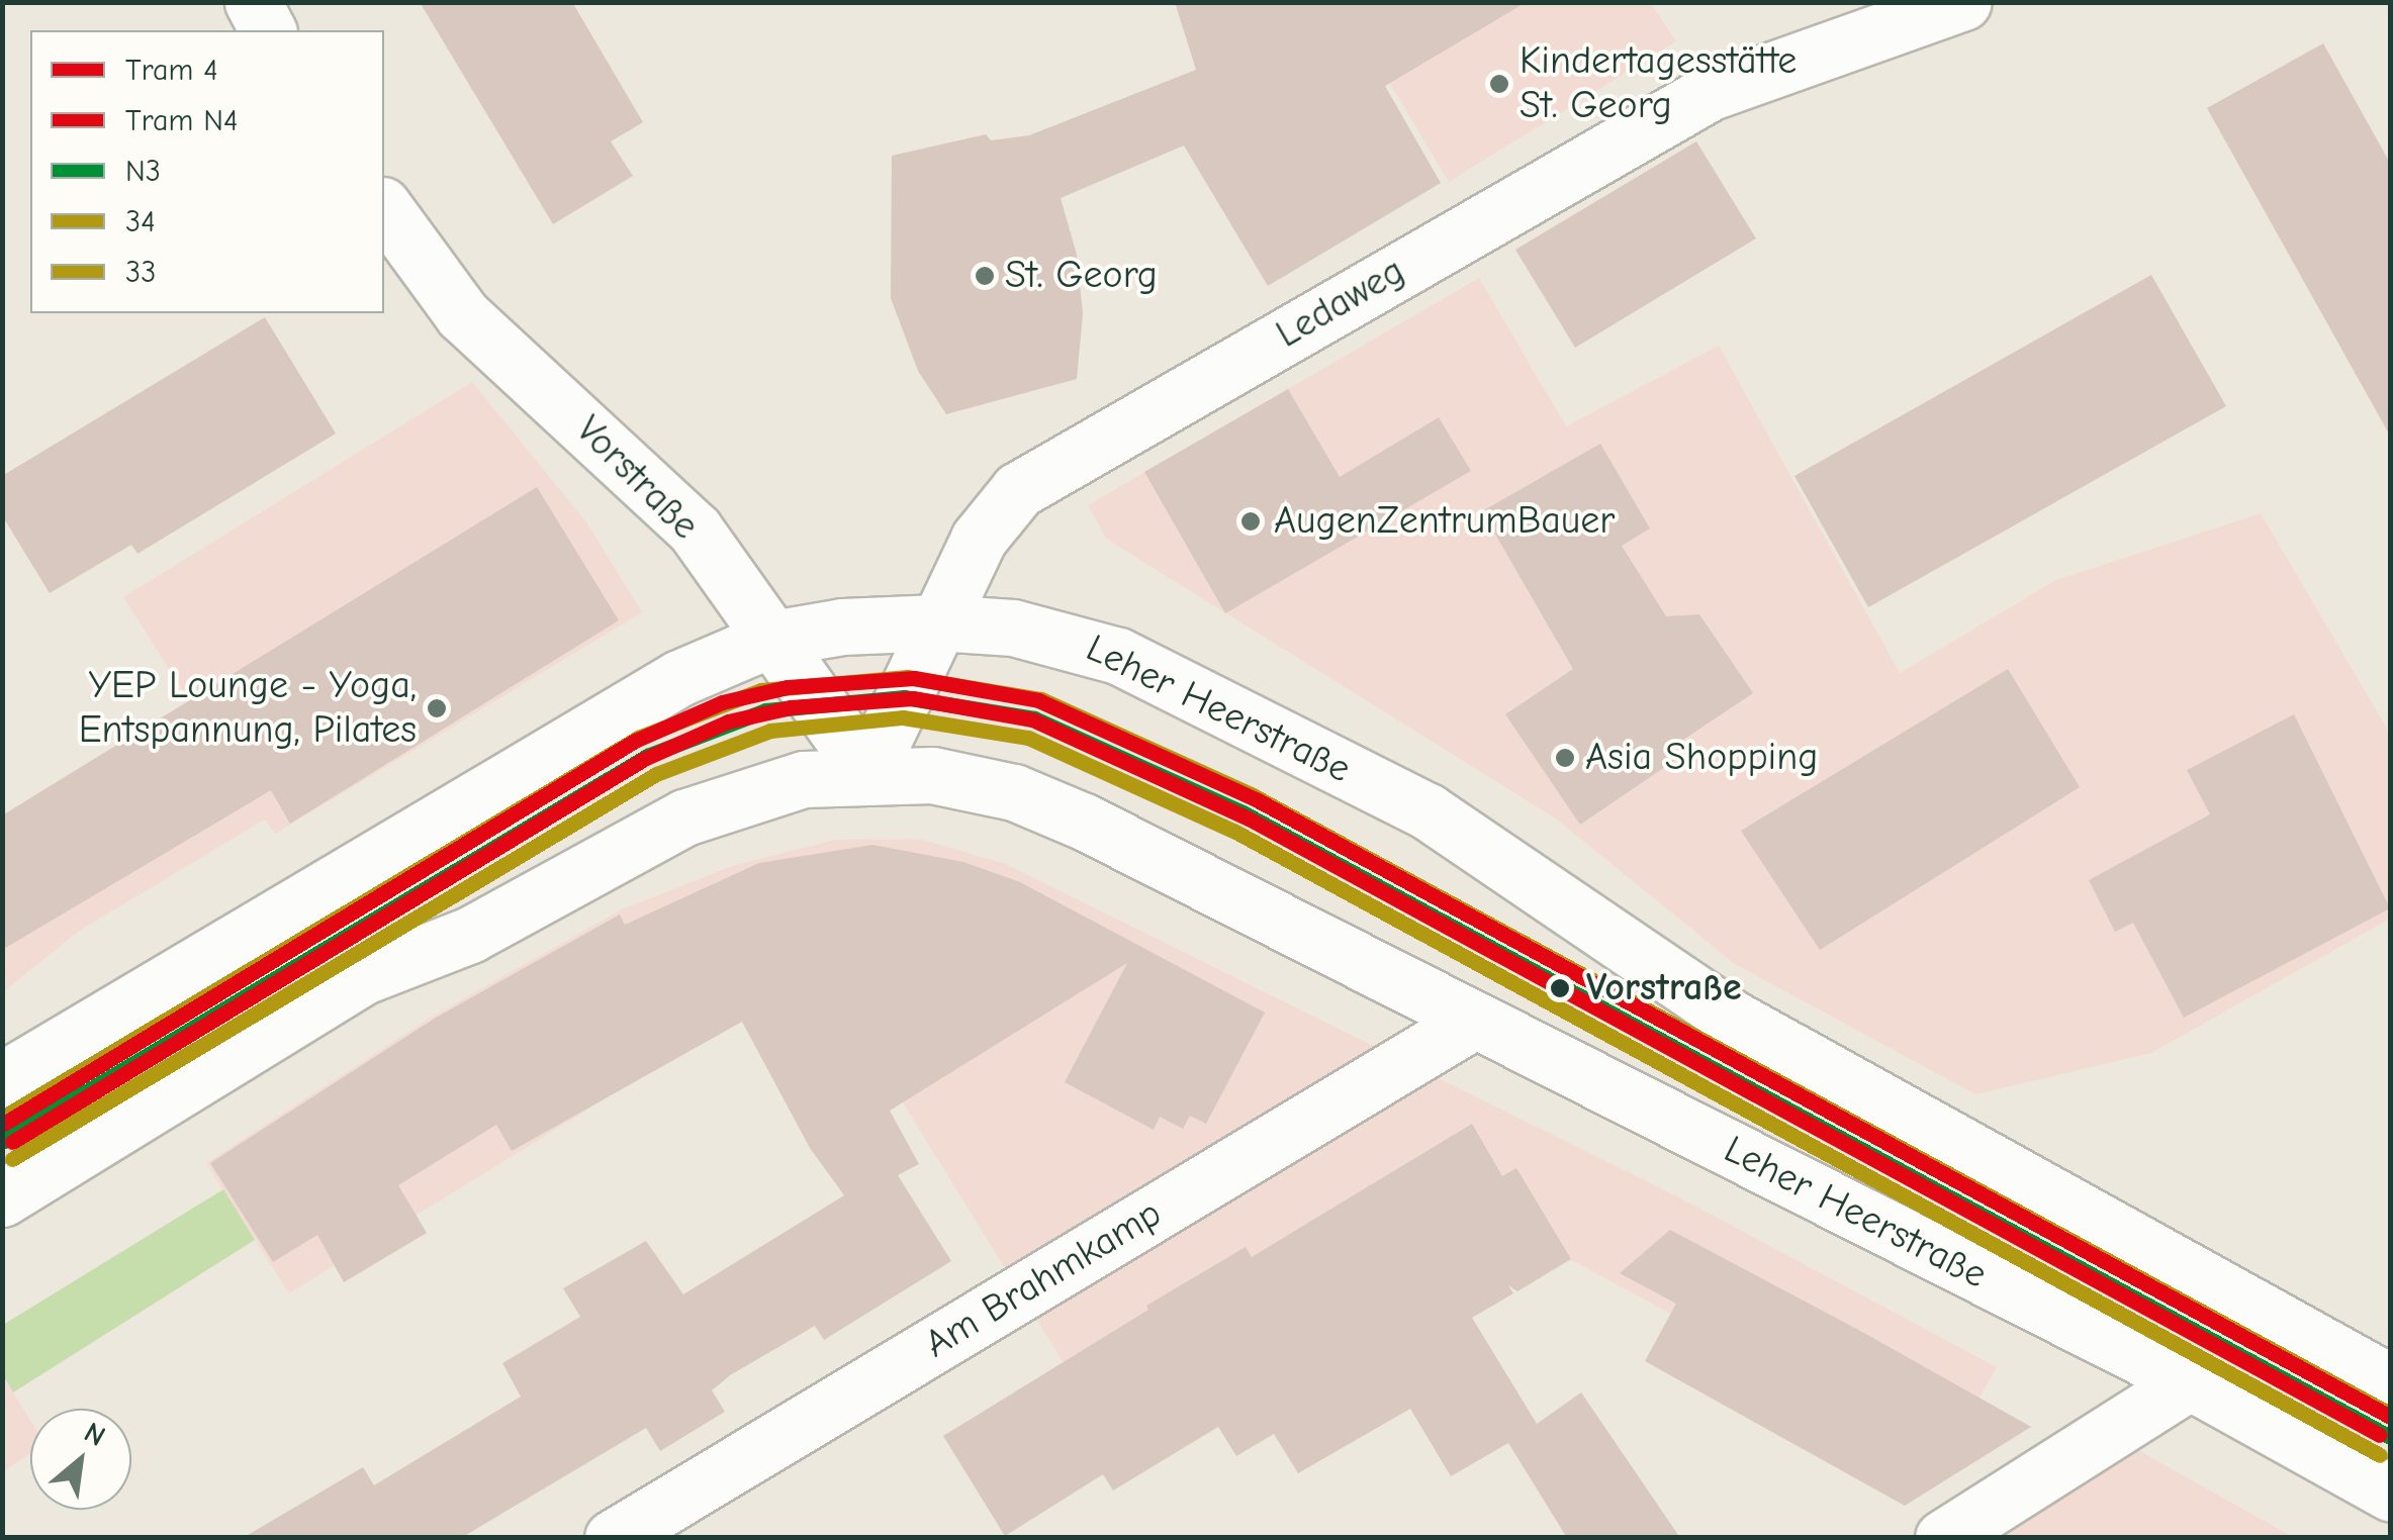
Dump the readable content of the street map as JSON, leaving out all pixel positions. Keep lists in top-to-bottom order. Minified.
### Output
{"streets":{"main road":["Ledaweg","Vorstraße","Leher Heerstraße","Am Brahmkamp"]},"crossings":[["Ledaweg","Vorstraße"],["Ledaweg","Leher Heerstraße"],["Vorstraße","Leher Heerstraße"],["Leher Heerstraße","Am Brahmkamp"]],"places":["Kindertagesstätte St. Georg","St. Georg","AugenZentrumBauer","YEP Lounge - Yoga, Entspannung, Pilates","Asia Shopping","Vorstraße"],"lines":["transit line 33","tram line 4","transit line N3","tram line N4","transit line 34"],"legend":["Tram 4","Tram N4","N3","34","33"],"north":"top right"}
